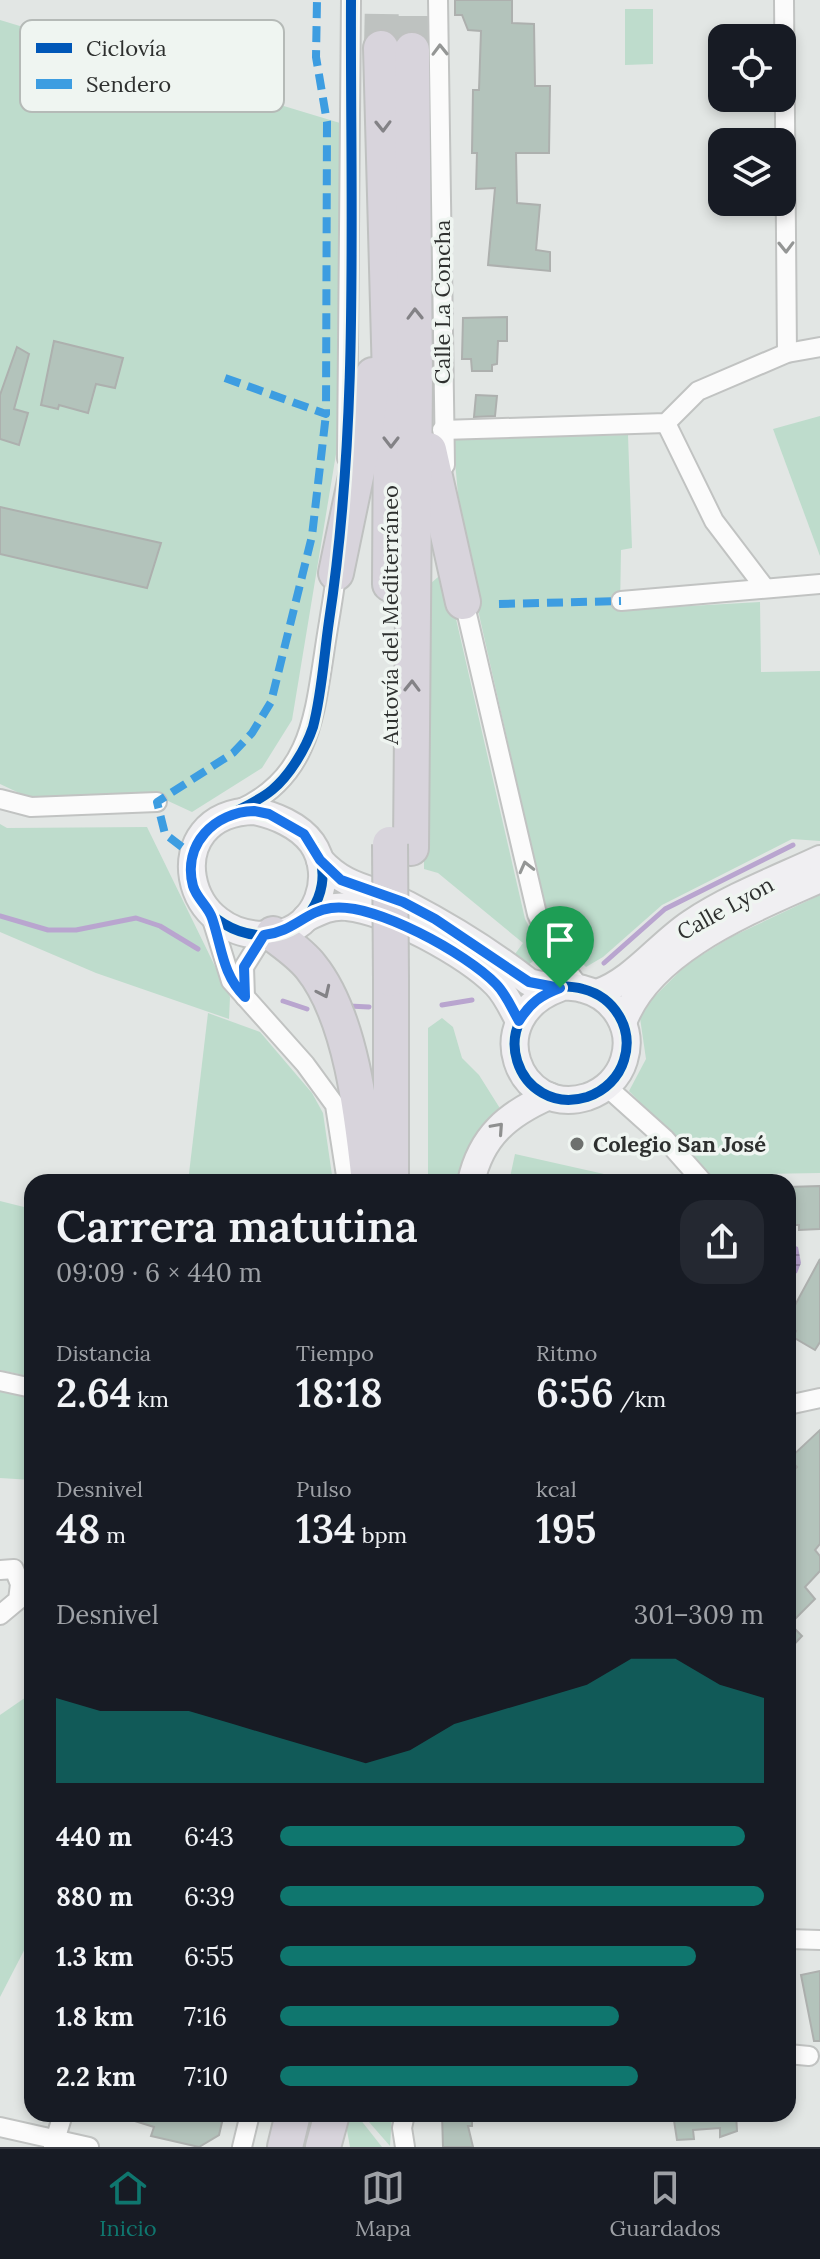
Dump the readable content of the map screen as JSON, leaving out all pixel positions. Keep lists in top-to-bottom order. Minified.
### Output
{"streets":{"highway":["Autovía del Mediterráneo"],"street":["Calle La Concha","Calle Lyon"]},"crossings":[["Calle La Concha","Calle Lyon"]],"places":["Colegio San José"],"legend":["Ciclovía","Sendero"],"page":{"heading":["Carrera matutina","09:09 · 6 × 440 m"],"stats":[["Distancia","2.64 km"],["Tiempo","18:18"],["Ritmo","6:56 /km"],["Desnivel","48 m"],["Pulso","134 bpm"],["kcal","195"]],"chart":["Desnivel","301–309 m"],"list":[{"name":"440 m","note":"6:43"},{"name":"880 m","note":"6:39"},{"name":"1.3 km","note":"6:55"},{"name":"1.8 km","note":"7:16"},{"name":"2.2 km","note":"7:10"}],"tabs":["Inicio","Mapa","Guardados"]}}
